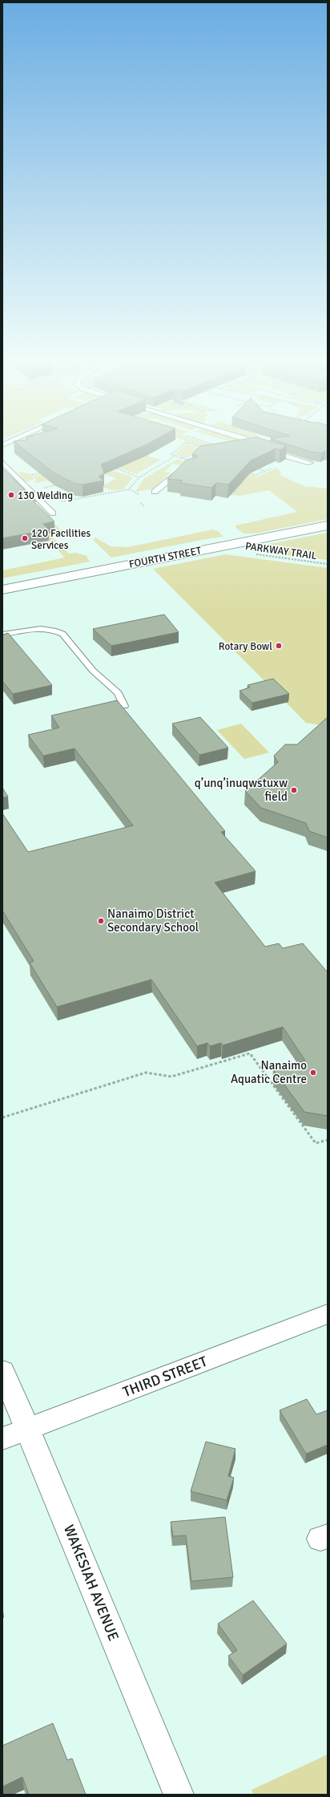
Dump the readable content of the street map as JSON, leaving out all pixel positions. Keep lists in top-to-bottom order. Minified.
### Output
{"streets":{"main road":["FOURTH STREET","THIRD STREET","WAKESIAH AVENUE"],"path":["PARKWAY TRAIL"]},"crossings":[["THIRD STREET","WAKESIAH AVENUE"]],"places":["130 Welding","120 Facilities Services","Rotary Bowl","q’unq’inuqwstuxw field","Nanaimo District Secondary School","Nanaimo Aquatic Centre"]}
